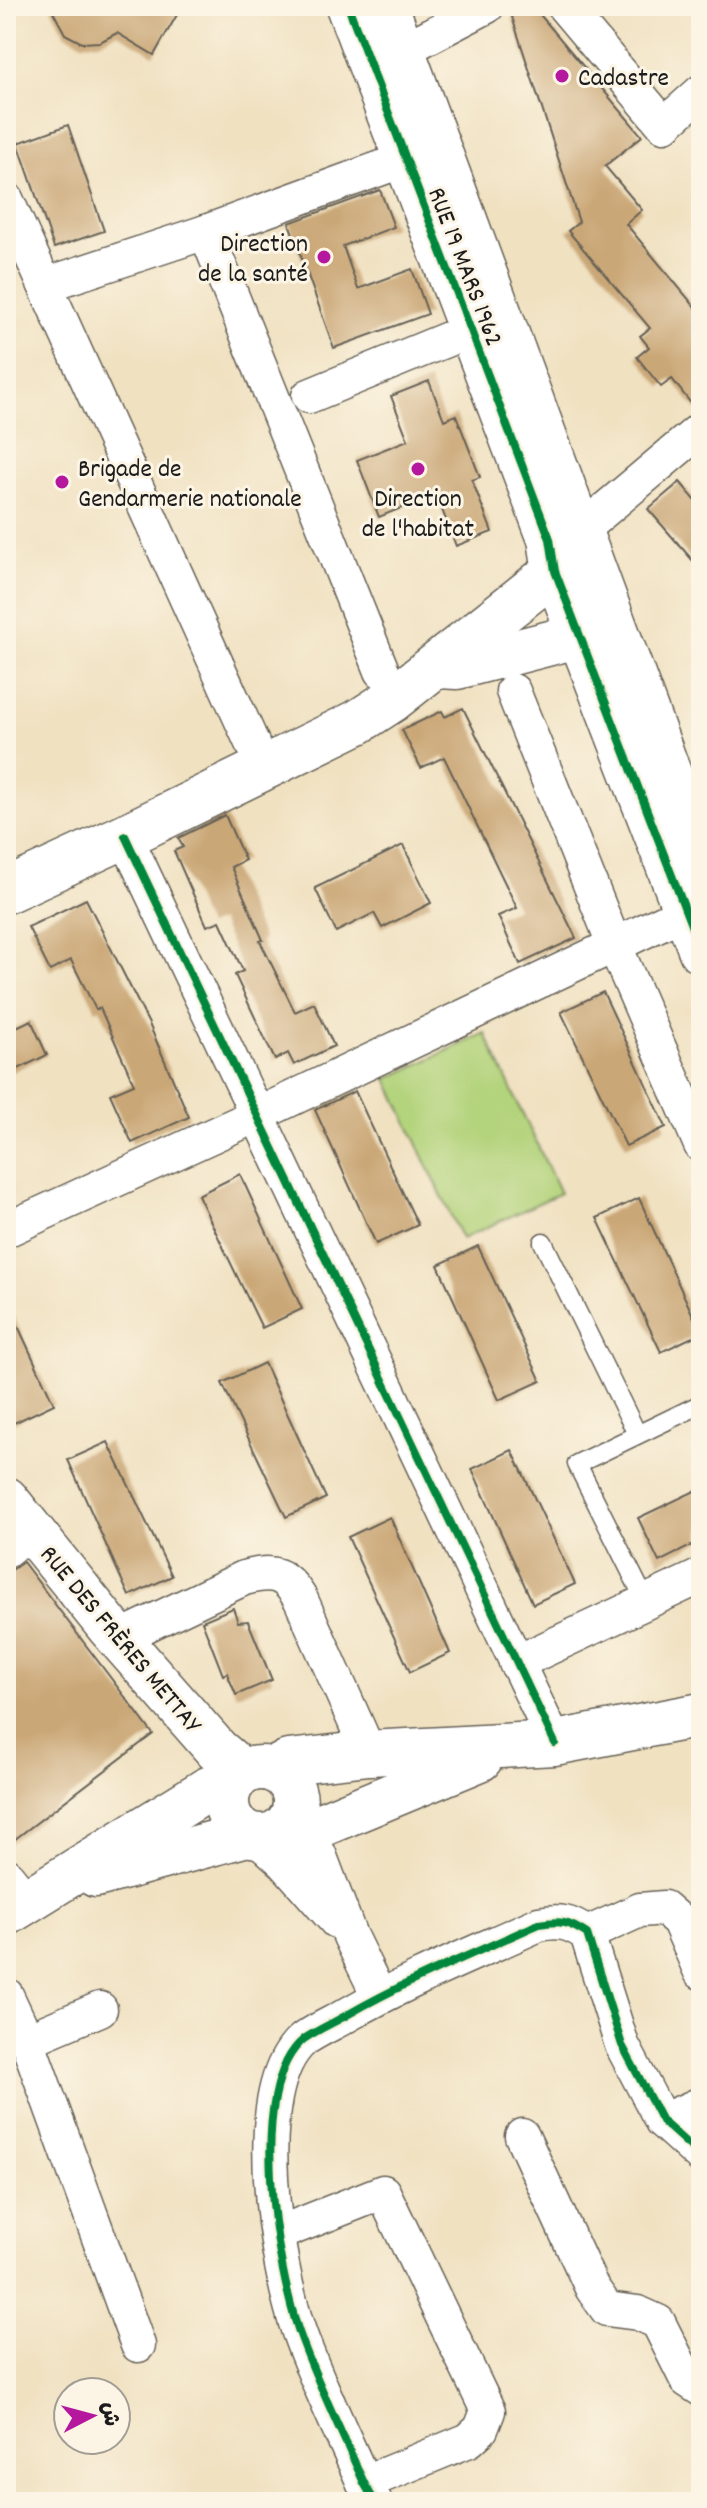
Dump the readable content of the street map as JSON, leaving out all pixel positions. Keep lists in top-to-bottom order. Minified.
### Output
{"streets":{"street":["RUE 19 MARS 1962","RUE DES FRÈRES METTAY"]},"places":["Cadastre","Direction de la santé","Direction de l'habitat","Brigade de Gendarmerie nationale"],"north":"right"}
